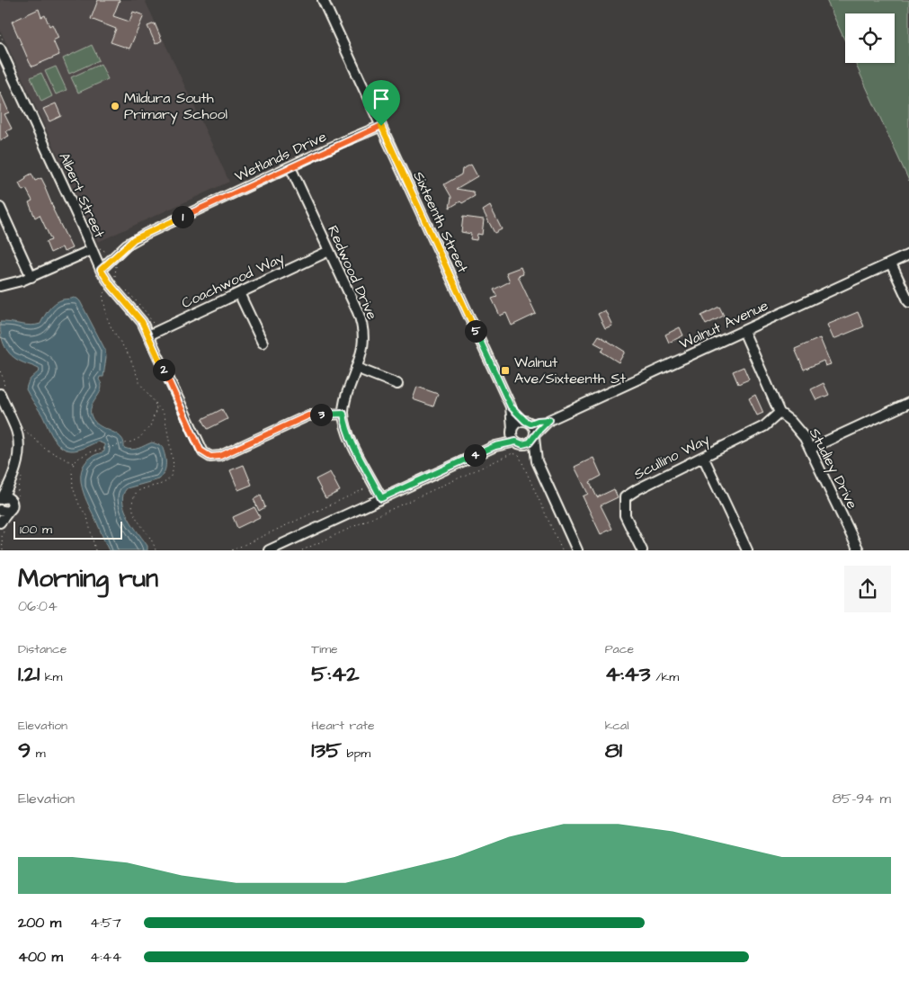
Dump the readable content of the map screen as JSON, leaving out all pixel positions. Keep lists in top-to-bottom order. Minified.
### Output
{"streets":{"street":["Wetlands Drive","Albert Street","Sixteenth Street","Redwood Drive","Coachwood Way","Walnut Avenue","Scullino Way","Studley Drive"]},"crossings":[["Wetlands Drive","Albert Street"],["Wetlands Drive","Sixteenth Street"],["Wetlands Drive","Redwood Drive"],["Albert Street","Redwood Drive"],["Albert Street","Coachwood Way"],["Sixteenth Street","Walnut Avenue"],["Redwood Drive","Coachwood Way"],["Walnut Avenue","Studley Drive"],["Scullino Way","Studley Drive"]],"places":{"other":["Mildura South Primary School"],"transit":["Walnut Ave/Sixteenth St"]},"scale_bar":"100 m","page":{"pins":["1","5","2","3","4"],"scale":"100 m","heading":["Morning run","06:04"],"stats":[["Distance","1.21 km"],["Time","5:42"],["Pace","4:43 /km"],["Elevation","9 m"],["Heart rate","135 bpm"],["kcal","81"]],"chart":["Elevation","85–94 m"],"list":[{"name":"200 m","note":"4:57"},{"name":"400 m","note":"4:44"}]}}
